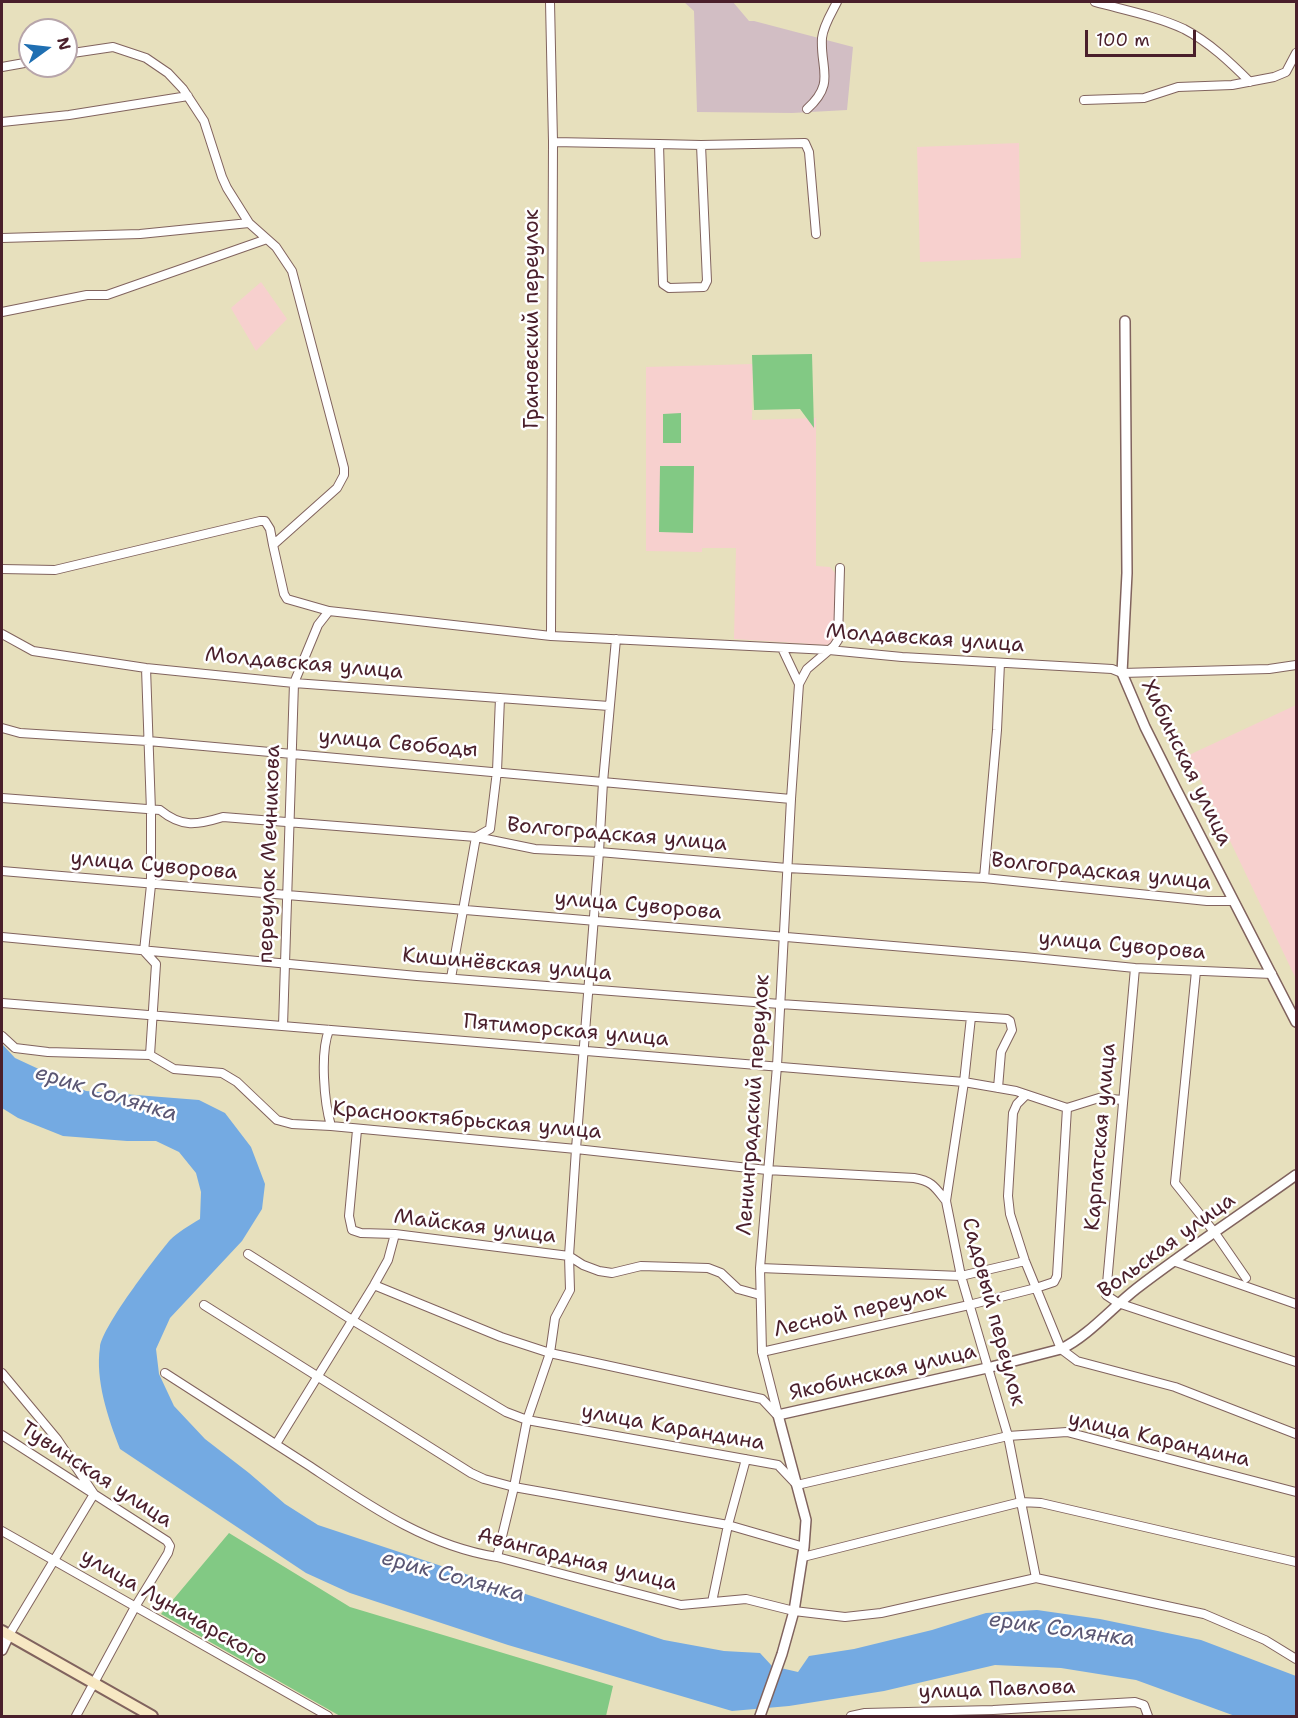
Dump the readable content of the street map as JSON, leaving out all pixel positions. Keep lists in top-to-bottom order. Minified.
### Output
{"streets":{"street":["Грановский переулок","Молдавская улица","улица Свободы","Хибинская улица","Волгоградская улица","переулок Мечникова","улица Суворова","Кишинёвская улица","Пятиморская улица","Ленинградский переулок","Краснооктябрьская улица","Карпатская улица","Майская улица","Вольская улица","Лесной переулок","Садовый переулок","Якобинская улица","улица Карандина","Тувинская улица","Авангардная улица","улица Луначарского","улица Павлова"]},"crossings":[["Грановский переулок","Молдавская улица"],["Молдавская улица","Хибинская улица"],["Молдавская улица","переулок Мечникова"],["улица Свободы","переулок Мечникова"],["улица Свободы","Ленинградский переулок"],["Хибинская улица","Волгоградская улица"],["Хибинская улица","улица Суворова"],["Волгоградская улица","переулок Мечникова"],["Волгоградская улица","Ленинградский переулок"],["переулок Мечникова","улица Суворова"],["переулок Мечникова","Кишинёвская улица"],["переулок Мечникова","Пятиморская улица"],["улица Суворова","Ленинградский переулок"],["улица Суворова","Карпатская улица"],["Кишинёвская улица","Пятиморская улица"],["Кишинёвская улица","Ленинградский переулок"],["Кишинёвская улица","Садовый переулок"],["Пятиморская улица","Ленинградский переулок"],["Пятиморская улица","Садовый переулок"],["Ленинградский переулок","Краснооктябрьская улица"],["Ленинградский переулок","Майская улица"],["Ленинградский переулок","Лесной переулок"],["Ленинградский переулок","Якобинская улица"],["Ленинградский переулок","улица Карандина"],["Ленинградский переулок","Авангардная улица"],["Краснооктябрьская улица","Майская улица"],["Краснооктябрьская улица","Садовый переулок"],["Карпатская улица","Вольская улица"],["Вольская улица","Якобинская улица"],["Лесной переулок","Садовый переулок"],["Садовый переулок","Якобинская улица"],["Садовый переулок","улица Карандина"],["Садовый переулок","Авангардная улица"],["Тувинская улица","улица Луначарского"]],"water":["ерик Солянка"],"scale_bar":"100 m","north":"right"}
